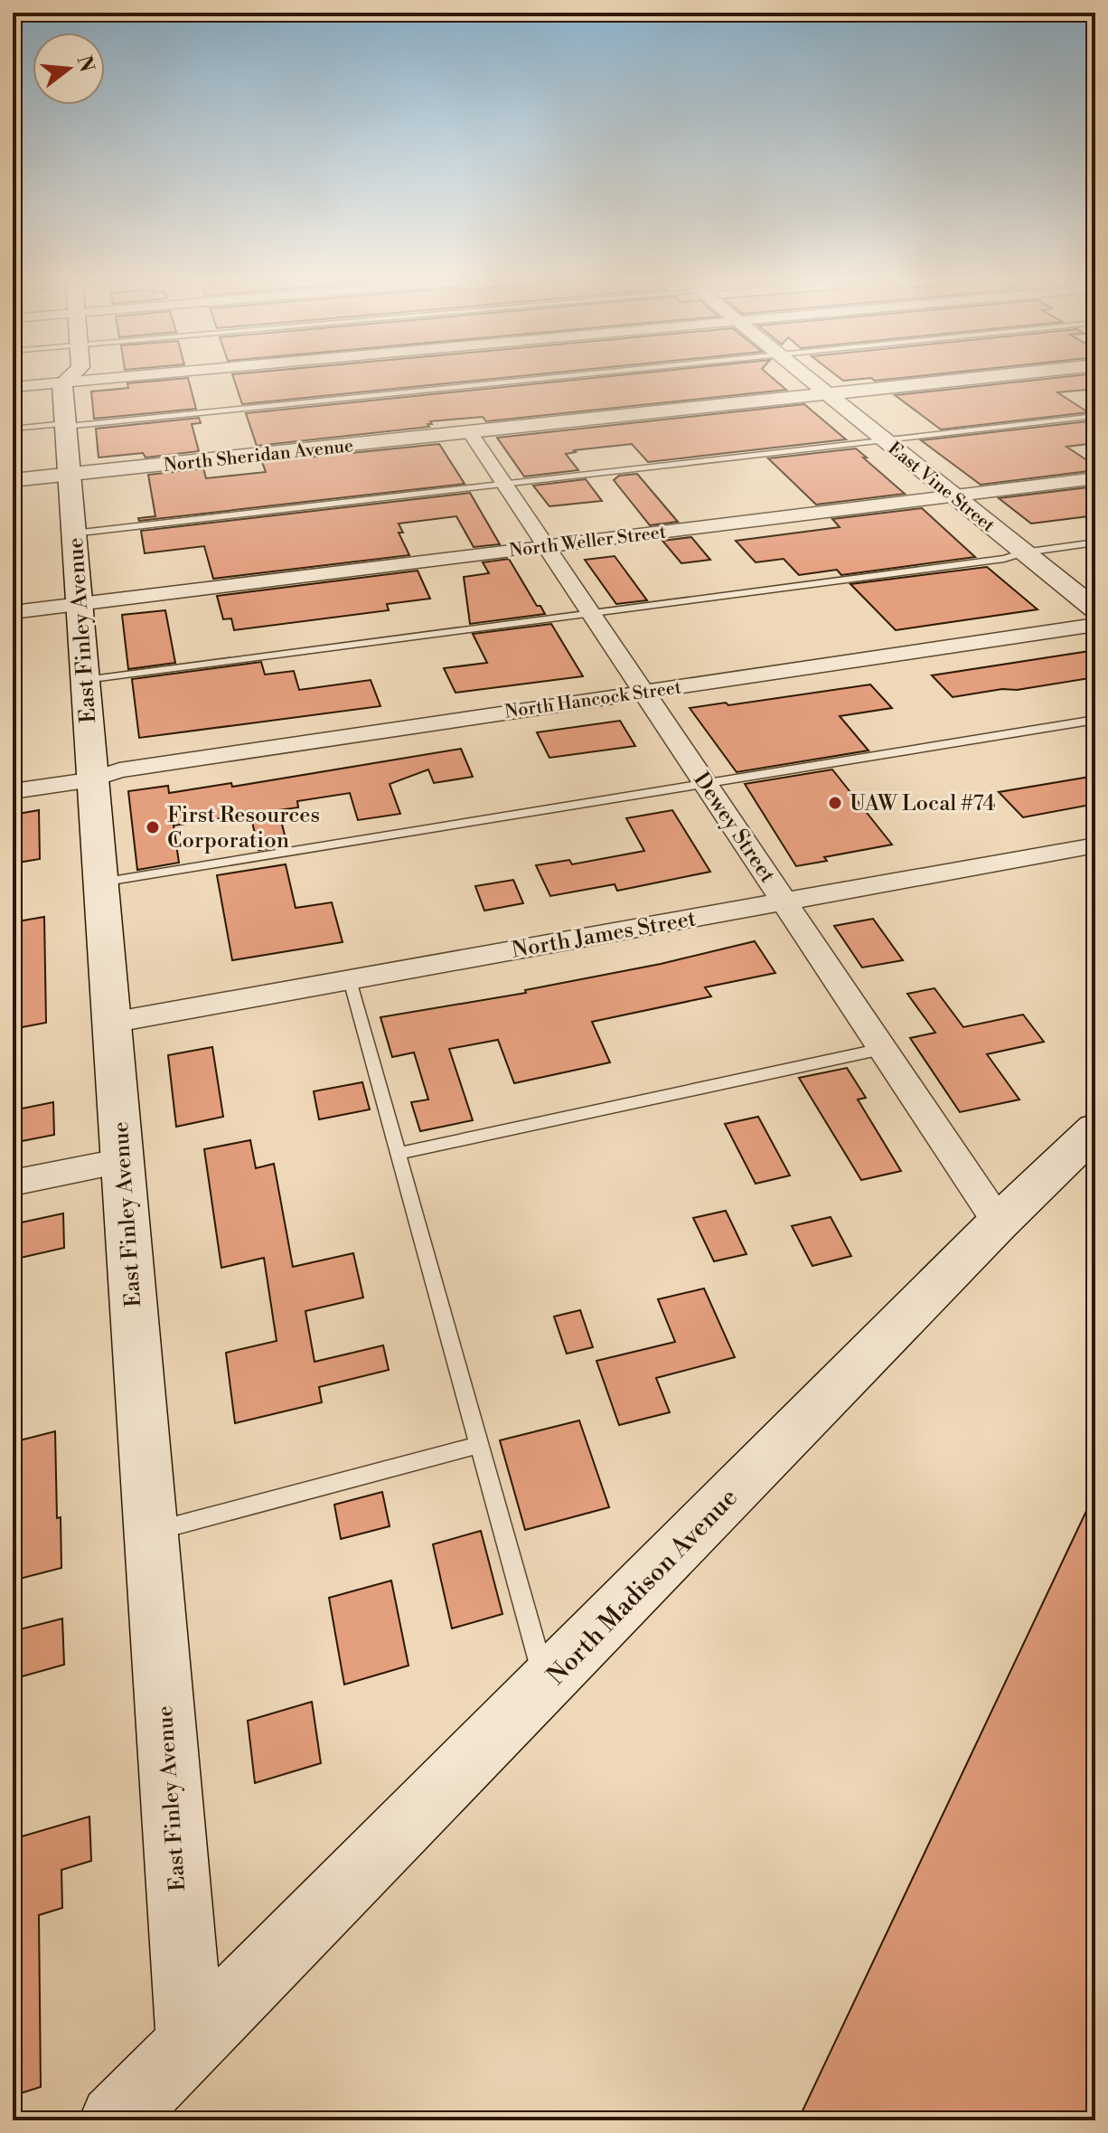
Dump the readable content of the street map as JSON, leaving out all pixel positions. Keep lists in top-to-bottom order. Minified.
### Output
{"streets":{"main road":["East Finley Avenue","North Madison Avenue"],"street":["North Sheridan Avenue","East Vine Street","North Weller Street","North Hancock Street","Dewey Street","North James Street"]},"crossings":[["North Sheridan Avenue","East Vine Street"],["North Sheridan Avenue","East Finley Avenue"],["North Sheridan Avenue","Dewey Street"],["East Vine Street","North Weller Street"],["North Weller Street","East Finley Avenue"],["North Weller Street","Dewey Street"],["East Finley Avenue","North Hancock Street"],["East Finley Avenue","North James Street"],["East Finley Avenue","North Madison Avenue"],["North Hancock Street","Dewey Street"],["Dewey Street","North James Street"],["Dewey Street","North Madison Avenue"]],"places":["UAW Local #74","First Resources Corporation"],"north":"right"}
